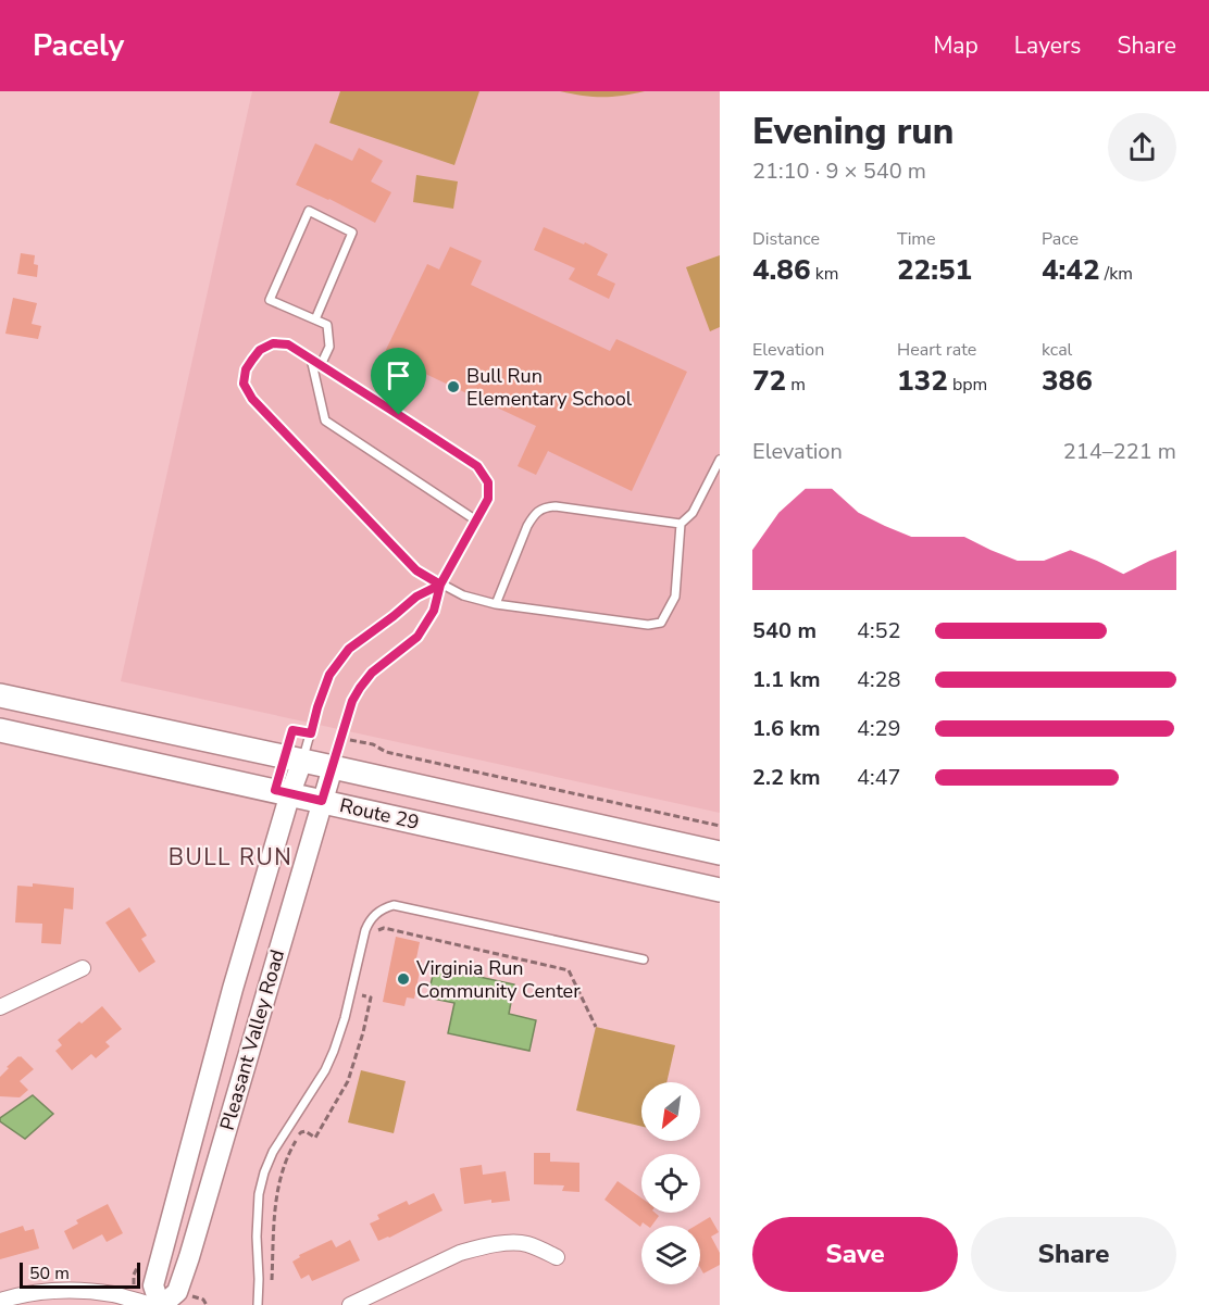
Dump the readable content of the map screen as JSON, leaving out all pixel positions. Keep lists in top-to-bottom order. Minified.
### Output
{"streets":{"main road":["Route 29","Pleasant Valley Road"]},"crossings":[["Route 29","Pleasant Valley Road"]],"districts":["BULL RUN"],"places":["Bull Run Elementary School","Virginia Run Community Center"],"scale_bar":"50 m","north":"bottom left","page":{"header":"Pacely","nav":["Map","Layers","Share"],"heading":["Evening run","21:10 · 9 × 540 m"],"stats":[["Distance","4.86 km"],["Time","22:51"],["Pace","4:42 /km"],["Elevation","72 m"],["Heart rate","132 bpm"],["kcal","386"]],"chart":["Elevation","214–221 m"],"list":[{"name":"540 m","note":"4:52"},{"name":"1.1 km","note":"4:28"},{"name":"1.6 km","note":"4:29"},{"name":"2.2 km","note":"4:47"}],"buttons":["Save","Share"],"scale":"50 m"}}
